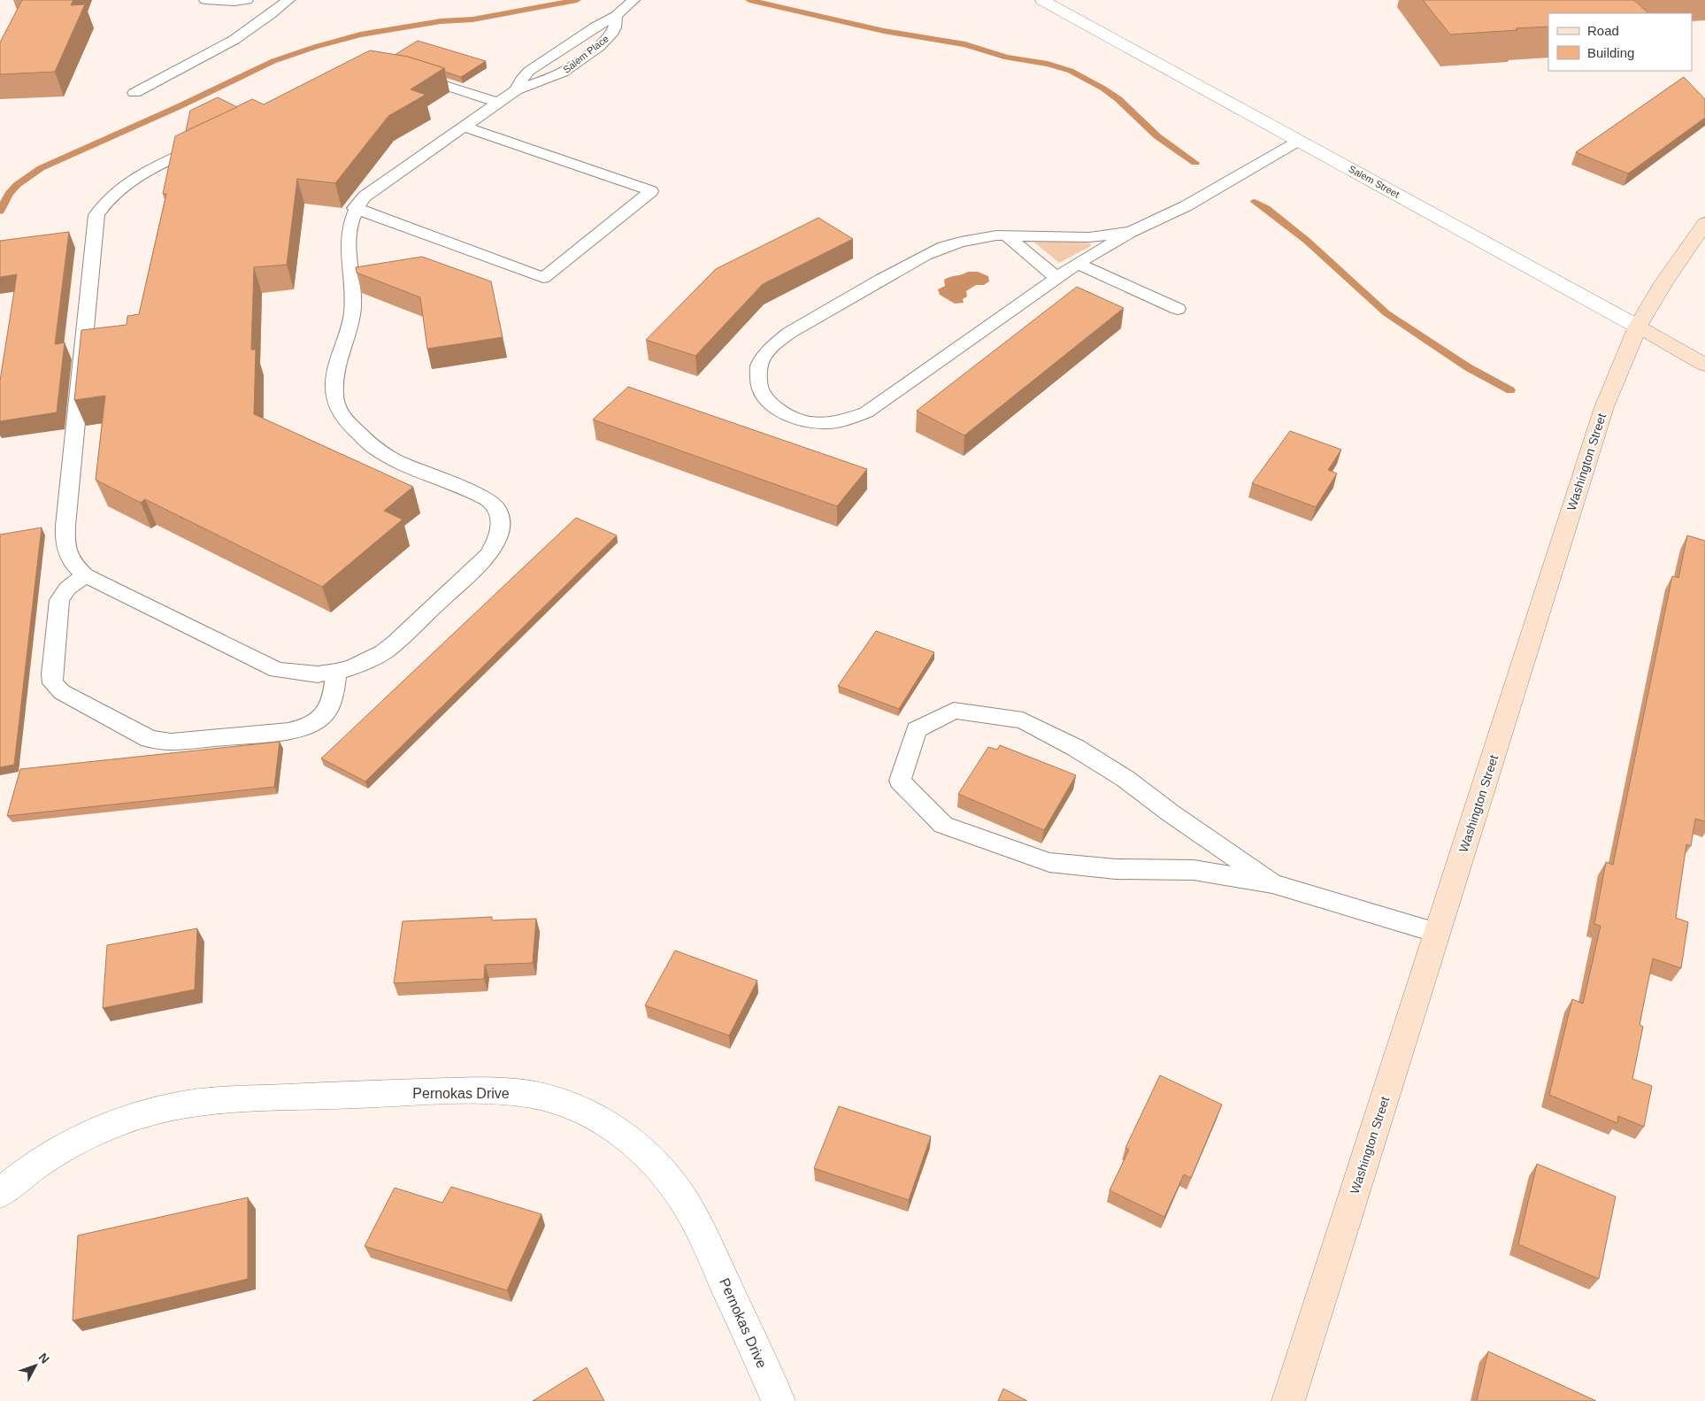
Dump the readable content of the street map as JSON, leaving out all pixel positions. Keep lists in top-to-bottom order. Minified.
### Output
{"streets":{"main road":["Salem Street","Washington Street"],"street":["Pernokas Drive"],"lane":["Salem Place"]},"crossings":[["Salem Street","Washington Street"]],"legend":["Road","Building"],"north":"top right"}
